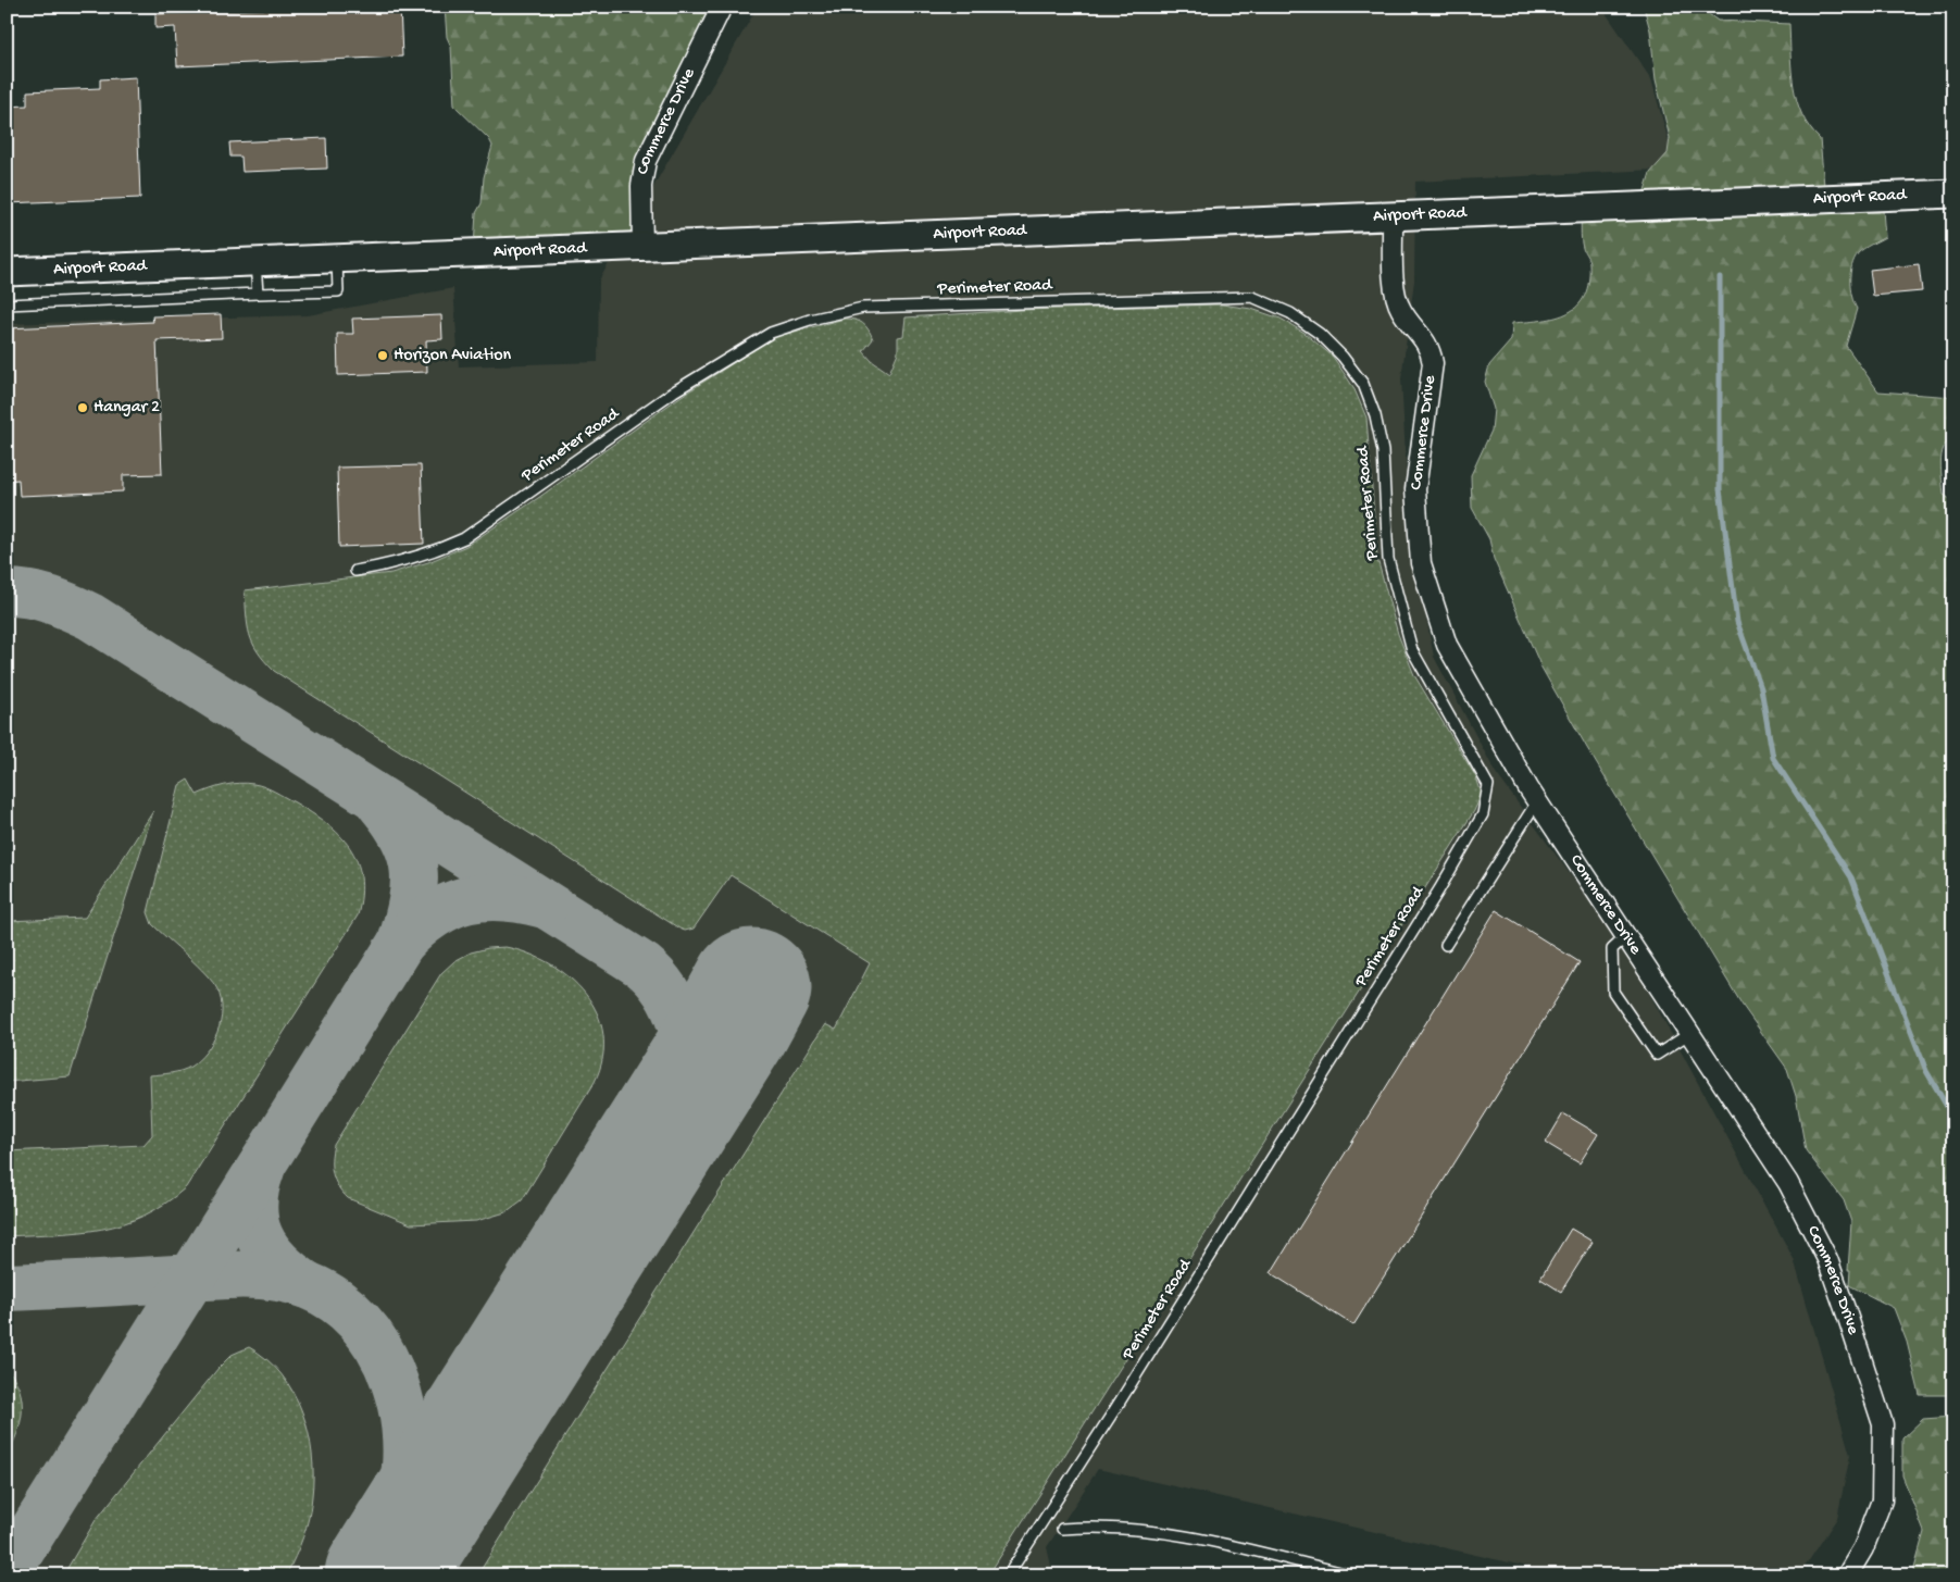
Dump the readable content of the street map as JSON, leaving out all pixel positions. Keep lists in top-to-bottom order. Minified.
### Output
{"streets":{"main road":["Airport Road"],"street":["Commerce Drive"],"lane":["Perimeter Road"]},"crossings":[["Commerce Drive","Airport Road"]],"places":["Horizon Aviation","Hangar 2"]}
